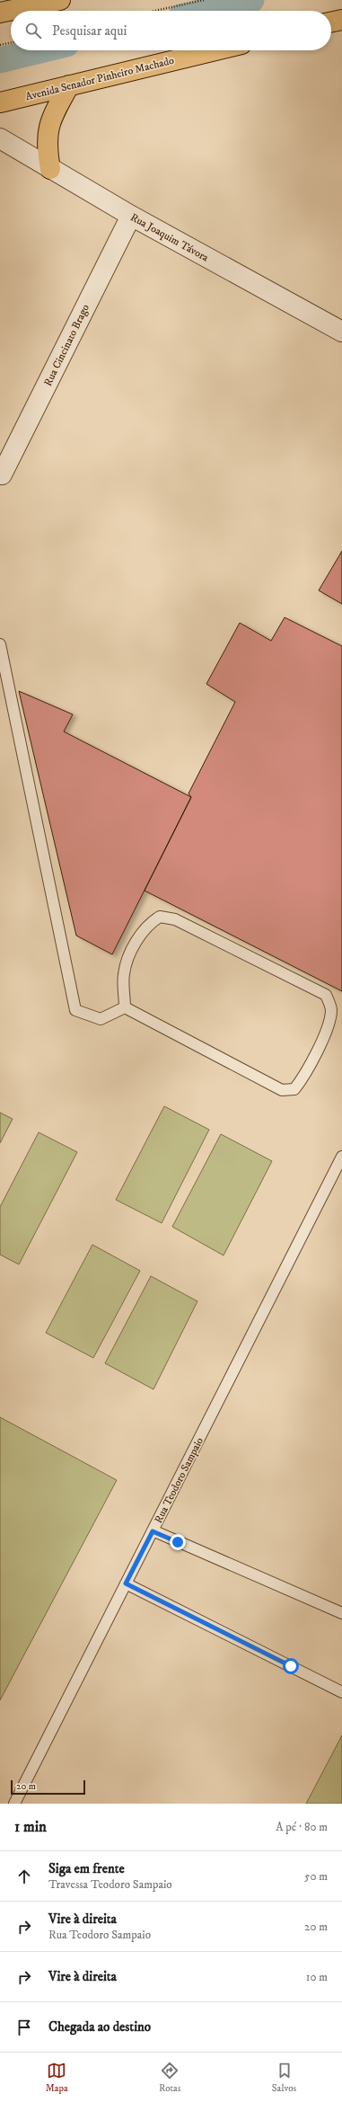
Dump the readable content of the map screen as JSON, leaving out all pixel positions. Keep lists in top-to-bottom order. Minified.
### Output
{"streets":{"main road":["Avenida Senador Pinheiro Machado"],"street":["Rua Joaquim Távora","Rua Cincinato Brago"],"lane":["Rua Teodoro Sampaio"]},"crossings":[["Rua Joaquim Távora","Rua Cincinato Brago"]],"scale_bar":"20 m","page":{"search":"Pesquisar aqui","scale":"20 m","heading":["1 min","A pé · 80 m"],"list":[["Siga em frente","Travessa Teodoro Sampaio","50 m"],["Vire à direita","Rua Teodoro Sampaio","20 m"],["Vire à direita","10 m"],"Chegada ao destino"],"nav":["Mapa","Rotas","Salvos"]}}
